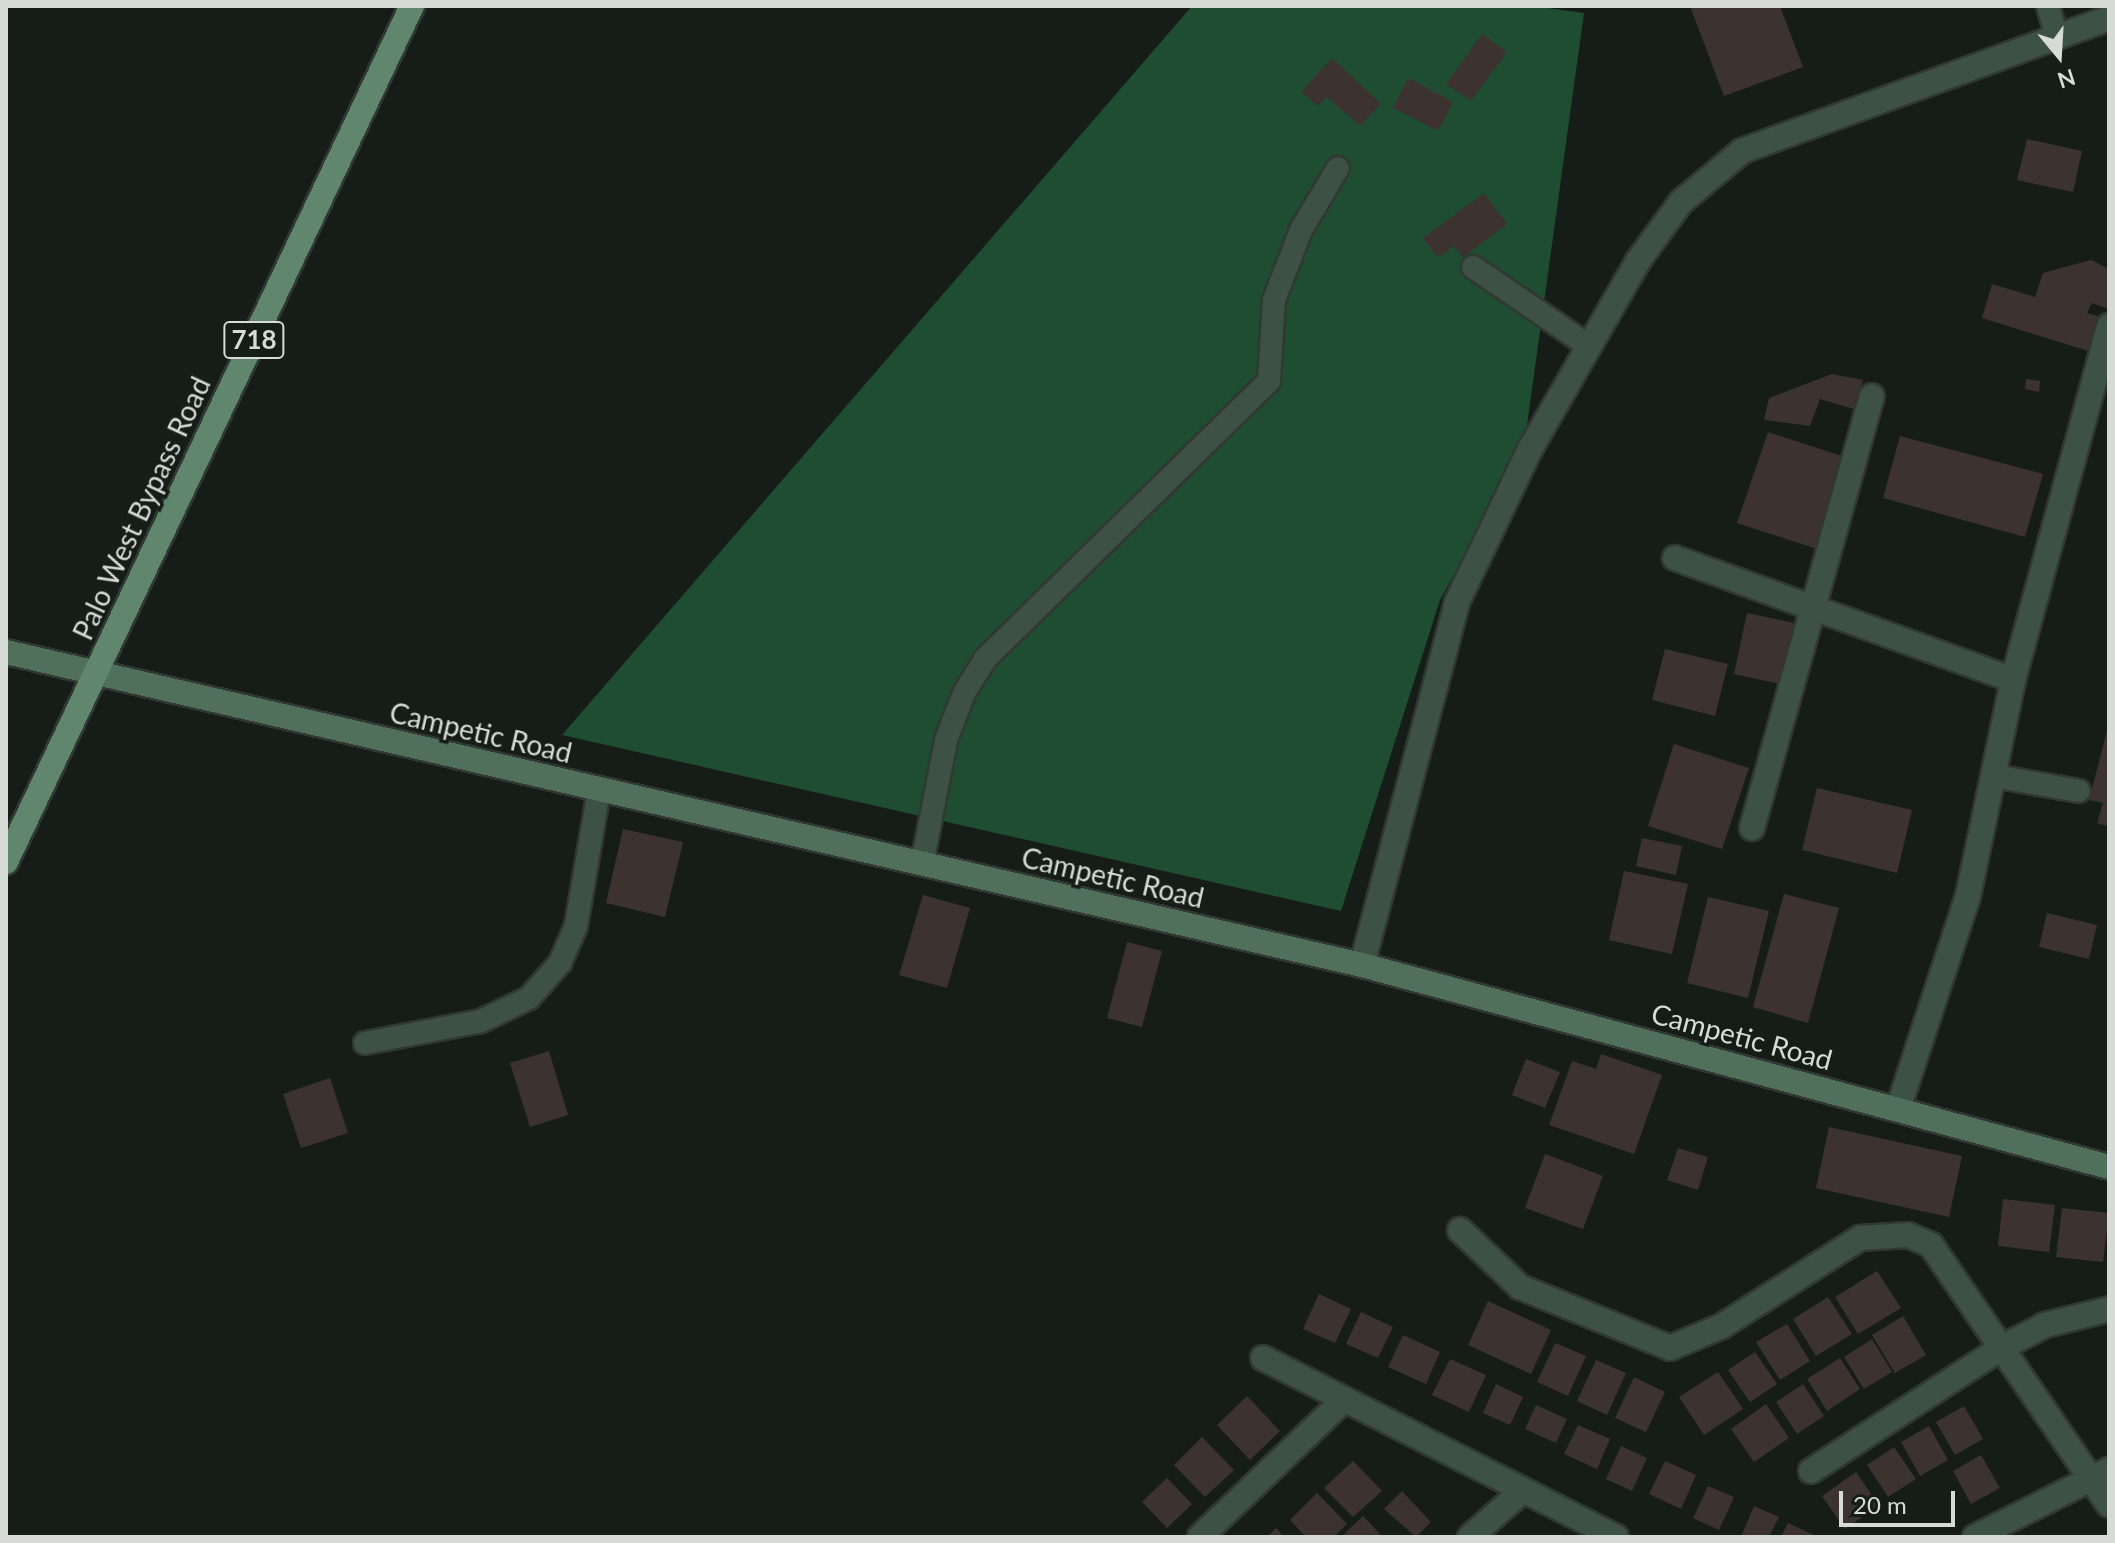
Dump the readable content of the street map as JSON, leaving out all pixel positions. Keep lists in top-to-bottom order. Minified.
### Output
{"streets":{"main road":["718","Palo West Bypass Road"],"street":["Campetic Road"]},"crossings":[["Palo West Bypass Road","Campetic Road"]],"scale_bar":"20 m","north":"bottom"}
